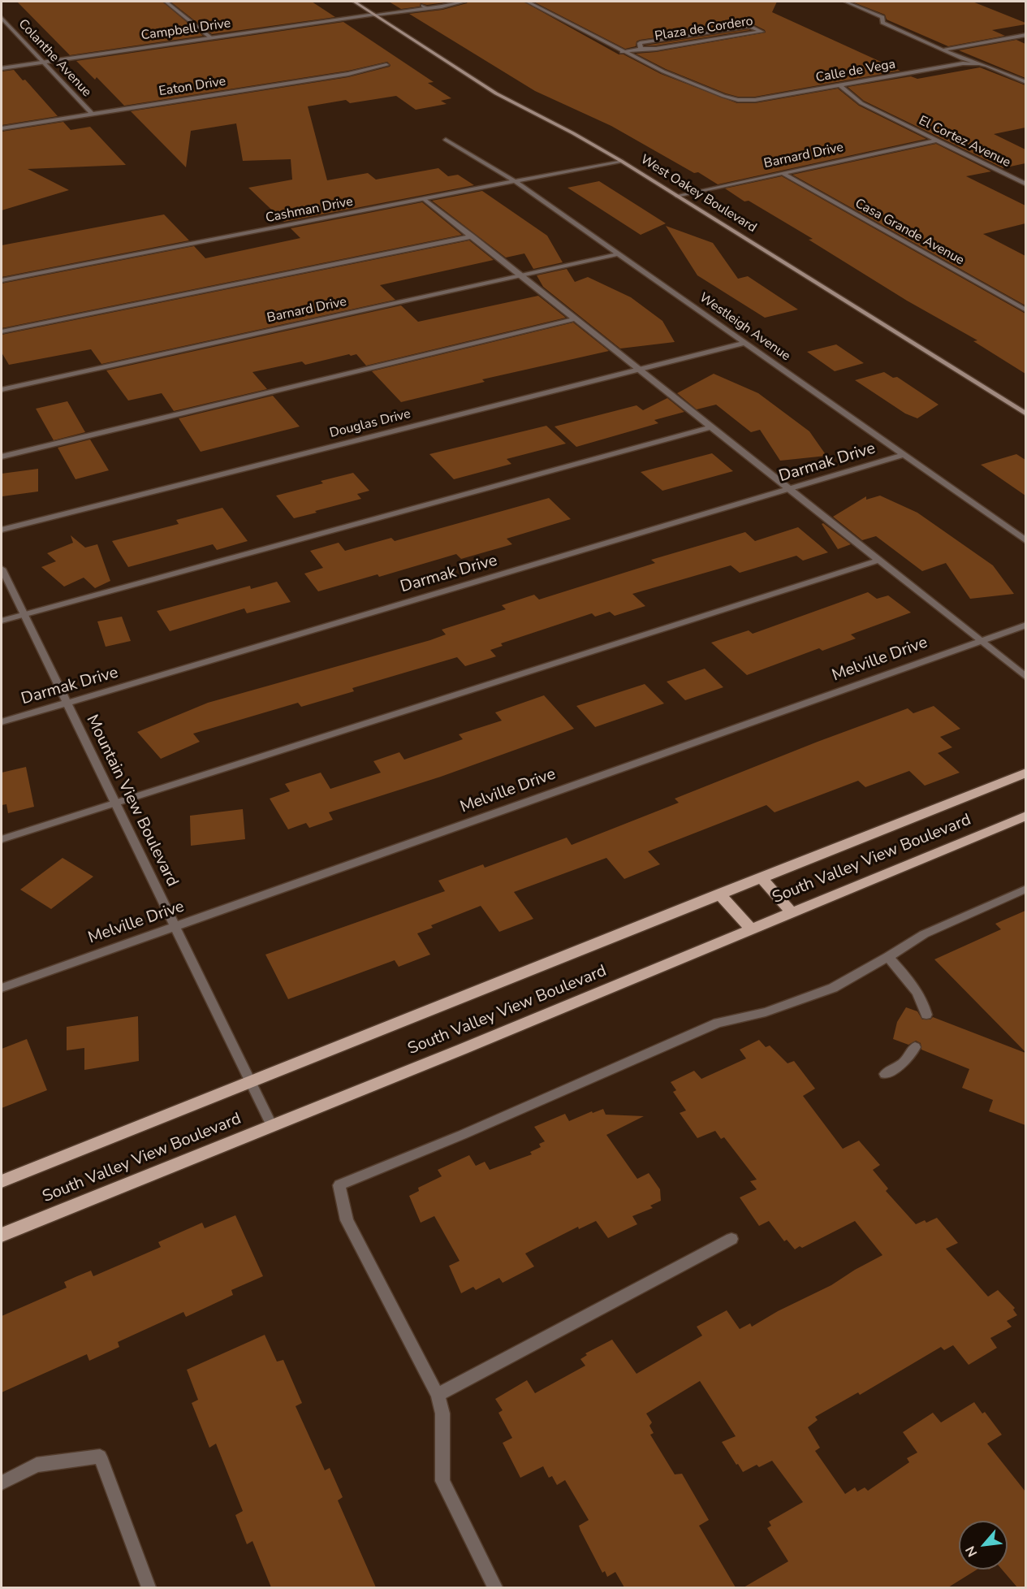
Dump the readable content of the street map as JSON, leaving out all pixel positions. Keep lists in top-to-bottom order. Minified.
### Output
{"streets":{"main road":["West Oakey Boulevard","South Valley View Boulevard"],"street":["Plaza de Cordero","Campbell Drive","Colanthe Avenue","Calle de Vega","Eaton Drive","El Cortez Avenue","Barnard Drive","Cashman Drive","Casa Grande Avenue","Westleigh Avenue","Douglas Drive","Darmak Drive","Melville Drive","Mountain View Boulevard"]},"crossings":[["Plaza de Cordero","Calle de Vega"],["Campbell Drive","Colanthe Avenue"],["Campbell Drive","West Oakey Boulevard"],["Colanthe Avenue","Eaton Drive"],["Calle de Vega","El Cortez Avenue"],["El Cortez Avenue","Barnard Drive"],["Barnard Drive","West Oakey Boulevard"],["Barnard Drive","Casa Grande Avenue"],["Barnard Drive","Westleigh Avenue"],["West Oakey Boulevard","Cashman Drive"],["Cashman Drive","Westleigh Avenue"],["Westleigh Avenue","Douglas Drive"],["Westleigh Avenue","Darmak Drive"],["Darmak Drive","Mountain View Boulevard"],["Melville Drive","Mountain View Boulevard"],["Mountain View Boulevard","South Valley View Boulevard"]],"north":"bottom left"}
